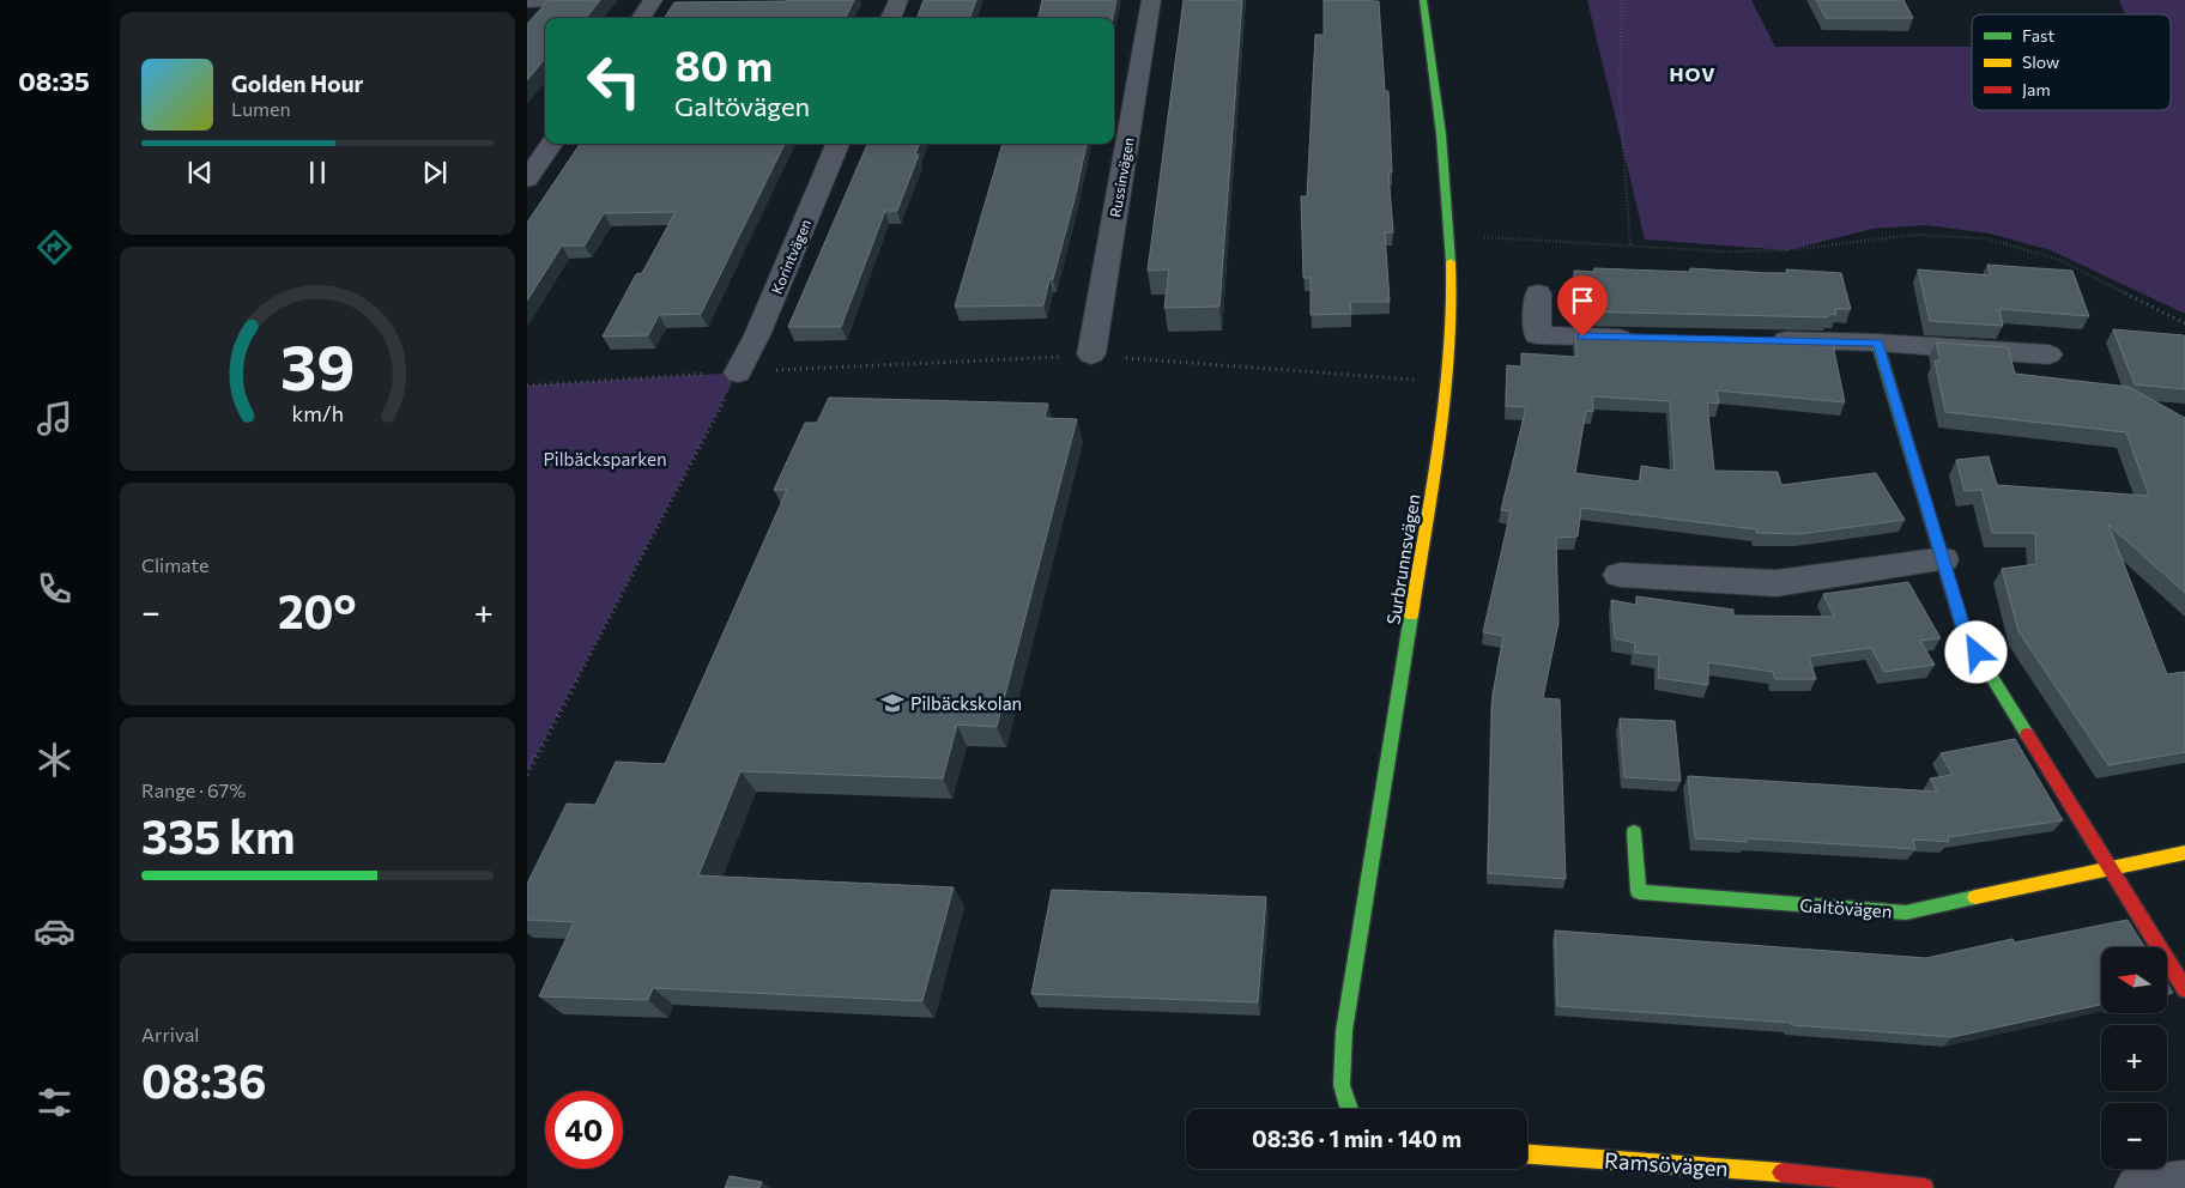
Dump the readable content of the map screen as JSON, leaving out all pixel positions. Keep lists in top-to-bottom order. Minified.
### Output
{"streets":{"street":["Russinvägen","Korintvägen","Surbrunnsvägen","Galtövägen","Ramsövägen"]},"districts":["HOV"],"parks":["Pilbäcksparken"],"places":{"school or university":["Pilbäckskolan"]},"legend":["Fast","Slow","Jam"],"north":"left","page":{"tabs":"08:35","turn":["80 m","Galtövägen"],"song":["Golden Hour","Lumen"],"tile":["Climate",["Range · 67%","335 km"],["Arrival","08:36"]],"heat":["−","20°","+"],"map_buttons":["+","−"],"limit":"40","trip":"08:36 · 1 min · 140 m","gauge":["39","km/h"]}}
